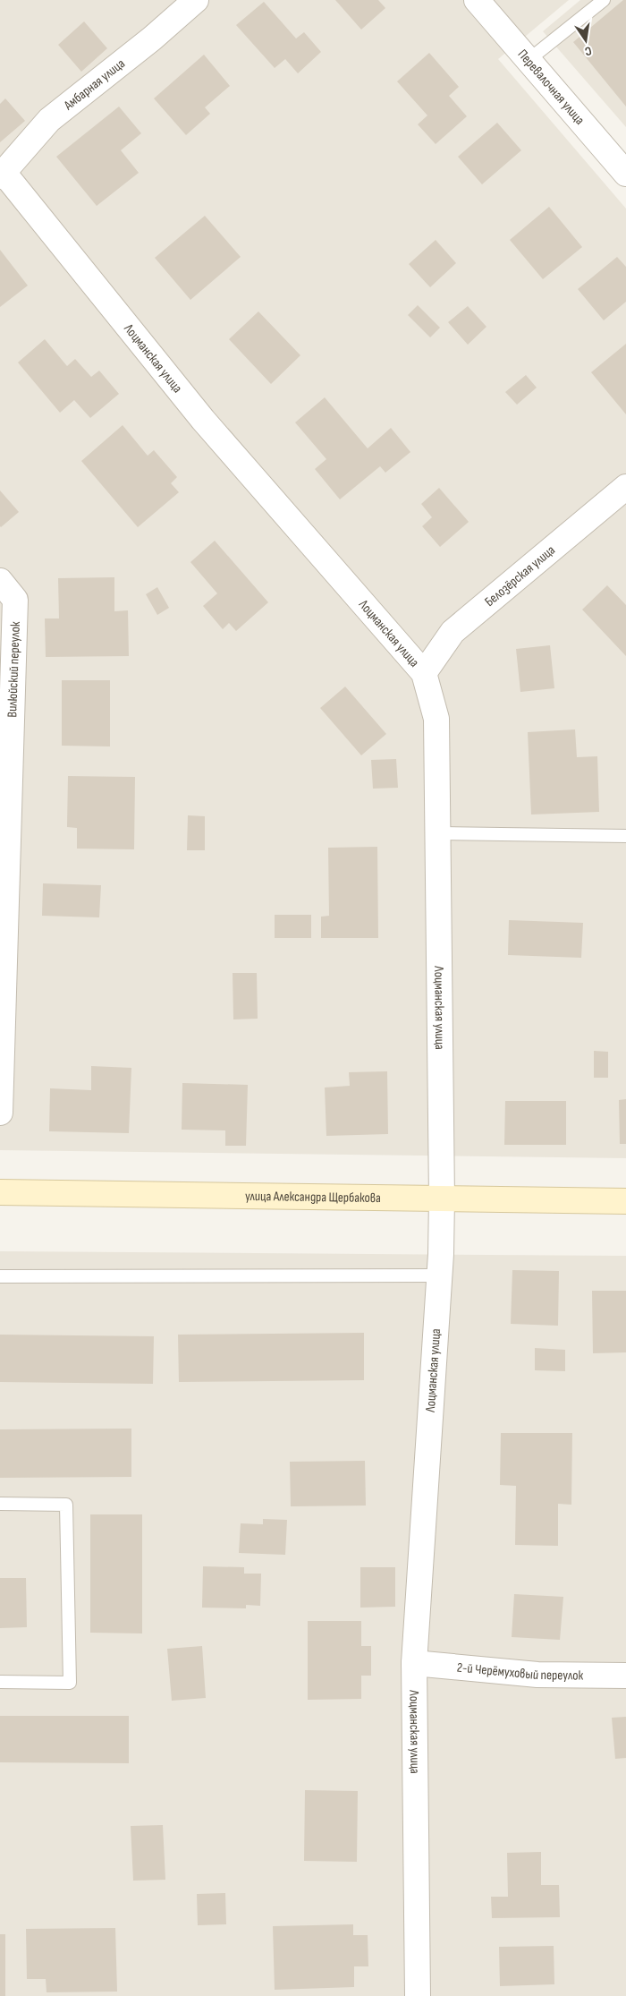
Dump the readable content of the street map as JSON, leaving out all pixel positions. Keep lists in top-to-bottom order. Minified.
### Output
{"streets":{"street":["Амбарная улица","Перевалочная улица","Лоцманская улица","Белозёрская улица","Вилюйский переулок","улица Александра Щербакова","2-й Черёмуховый переулок"]},"crossings":[["Амбарная улица","Лоцманская улица"],["Лоцманская улица","Белозёрская улица"],["Лоцманская улица","улица Александра Щербакова"],["Лоцманская улица","2-й Черёмуховый переулок"]],"north":"bottom"}
